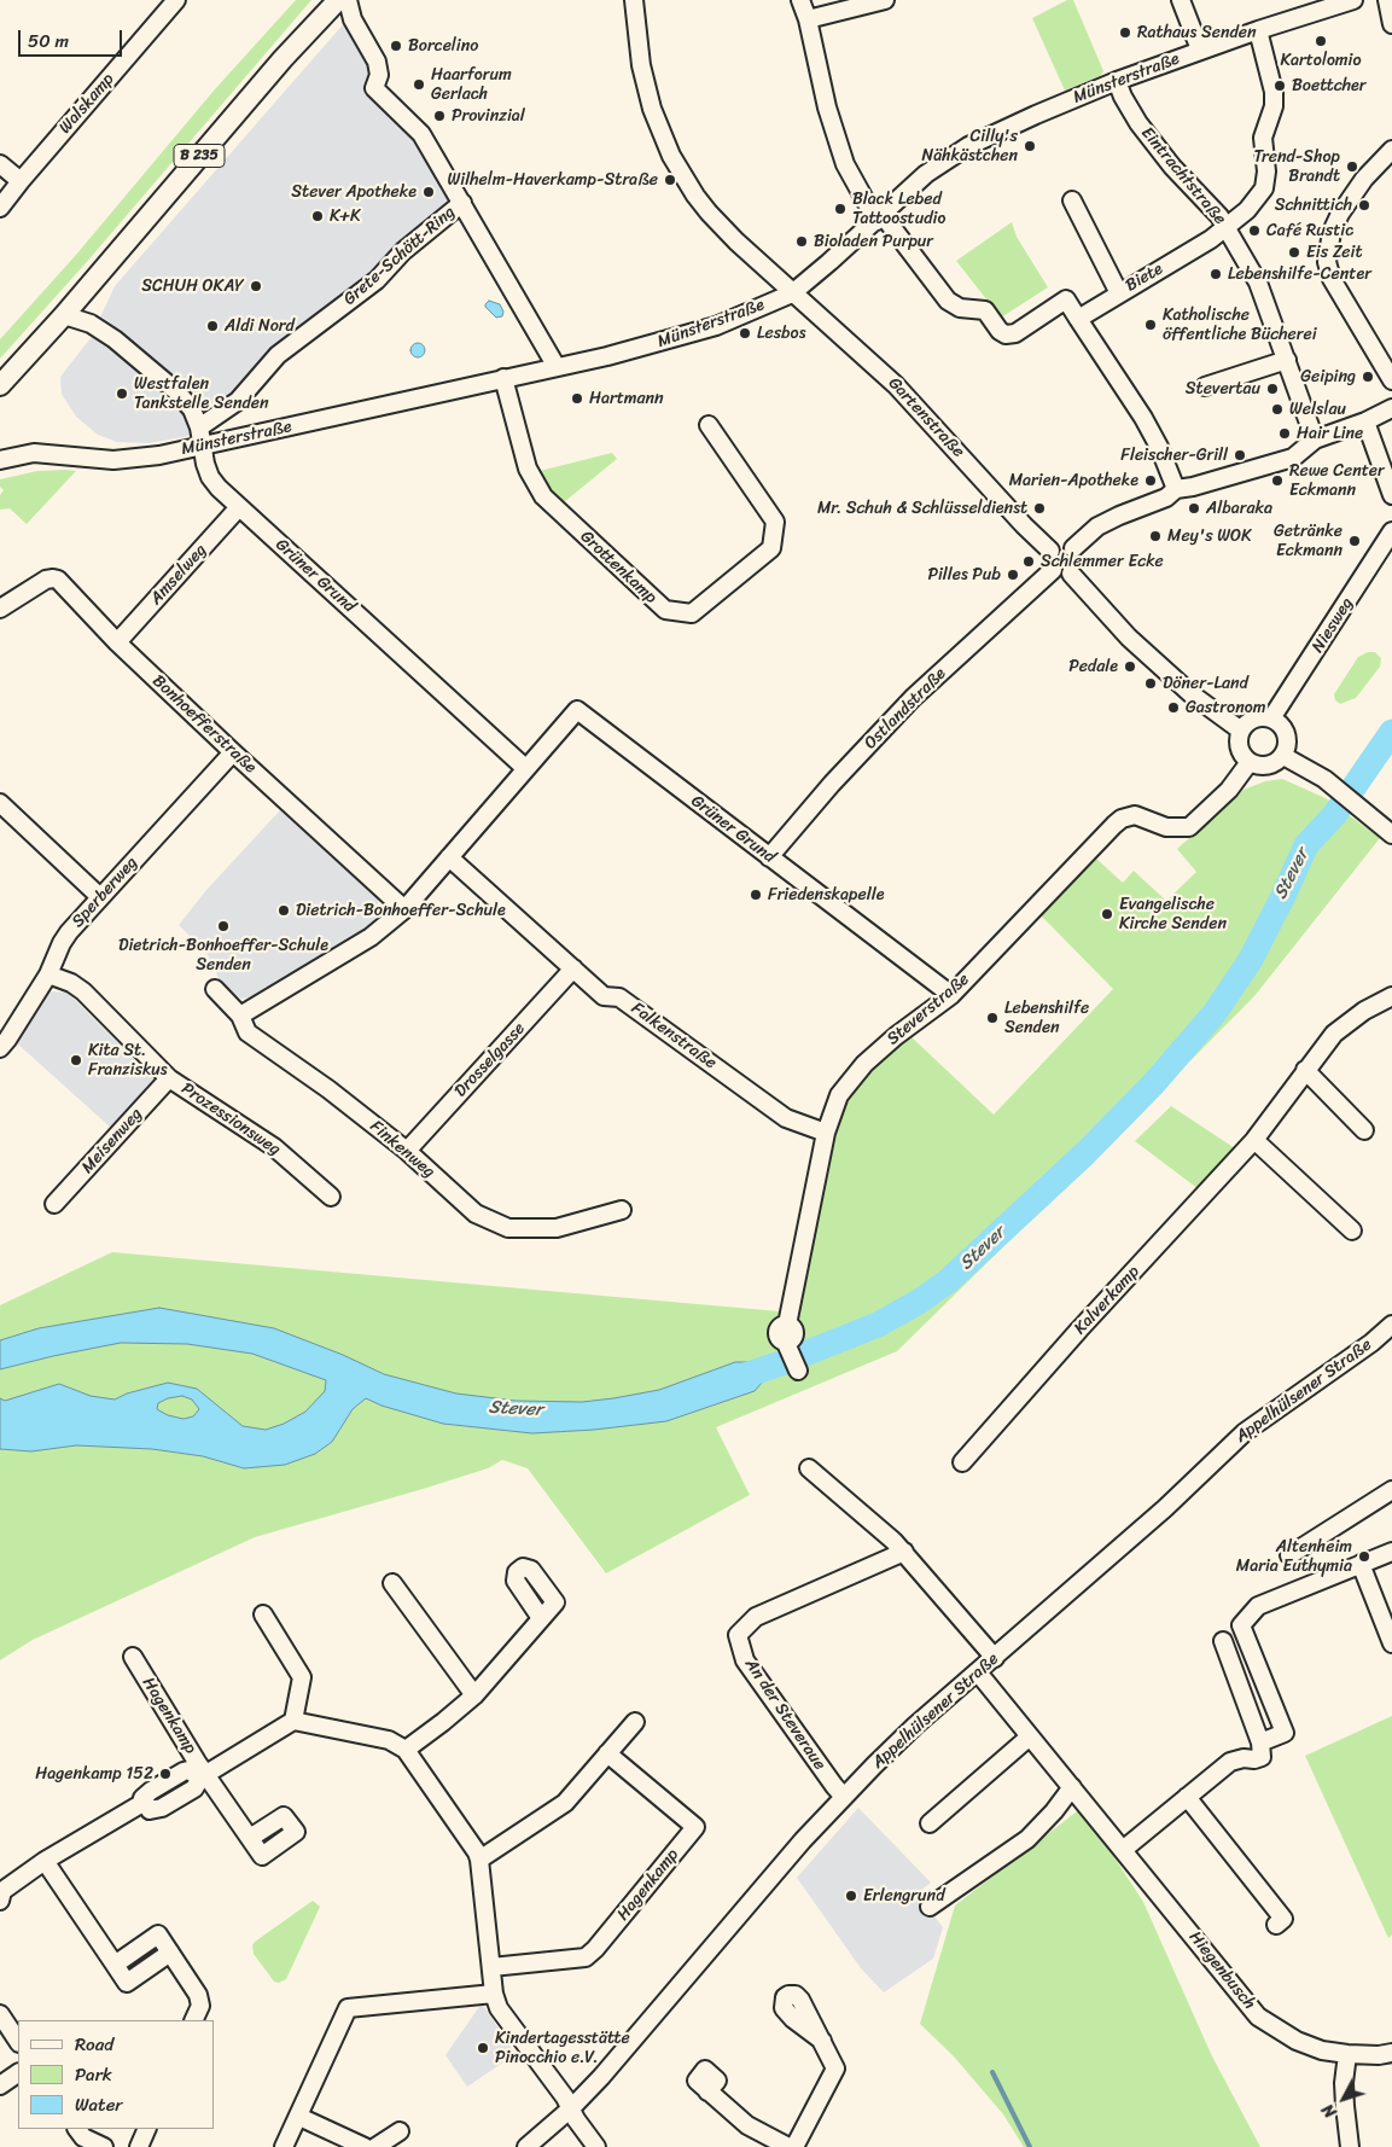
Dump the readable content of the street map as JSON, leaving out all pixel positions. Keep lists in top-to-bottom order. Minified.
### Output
{"streets":{"main road":["B 235"],"street":["Münsterstraße","Walskamp","Eintrachtstraße","Grete-Schött-Ring","Biete","Gartenstraße","Grottenkamp","Amselweg","Grüner Grund","Niesweg","Ostlandstraße","Bonhoefferstraße","Sperberweg","Steverstraße","Falkenstraße","Drosselgasse","Prozessionsweg","Meisenweg","Finkenweg","Kalverkamp","Appelhülsener Straße","An der Steveraue","Hagenkamp","Hiegenbusch"]},"crossings":[["Münsterstraße","Eintrachtstraße"],["Münsterstraße","Grete-Schött-Ring"],["Münsterstraße","Biete"],["Münsterstraße","Gartenstraße"],["Münsterstraße","Grottenkamp"],["Münsterstraße","Grüner Grund"],["Eintrachtstraße","Biete"],["Gartenstraße","Ostlandstraße"],["Amselweg","Grüner Grund"],["Amselweg","Bonhoefferstraße"],["Grüner Grund","Ostlandstraße"],["Grüner Grund","Bonhoefferstraße"],["Grüner Grund","Steverstraße"],["Grüner Grund","Falkenstraße"],["Grüner Grund","Finkenweg"],["Niesweg","Steverstraße"],["Bonhoefferstraße","Sperberweg"],["Sperberweg","Prozessionsweg"],["Steverstraße","Falkenstraße"],["Falkenstraße","Drosselgasse"],["Drosselgasse","Finkenweg"],["Prozessionsweg","Meisenweg"],["Appelhülsener Straße","An der Steveraue"],["Appelhülsener Straße","Hiegenbusch"]],"water":["Stever"],"places":["Rathaus Senden","Kartolomio","Borcelino","Haarforum Gerlach","Boettcher","Provinzial","Cilly's Nähkästchen","Trend-Shop Brandt","Wilhelm-Haverkamp-Straße","Stever Apotheke","Schnittich","Black Lebed Tattoostudio","K+K","Café Rustic","Bioladen Purpur","Eis Zeit","Lebenshilfe-Center","SCHUH OKAY","Katholische öffentliche Bücherei","Aldi Nord","Lesbos","Geiping","Stevertau","Westfalen Tankstelle Senden","Hartmann","Welslau","Hair Line","Fleischer-Grill","Marien-Apotheke","Rewe Center Eckmann","Mr. Schuh & Schlüsseldienst","Albaraka","Mey's WOK","Getränke Eckmann","Schlemmer Ecke","Pilles Pub","Pedale","Döner-Land","Gastronom","Friedenskapelle","Dietrich-Bonhoeffer-Schule","Evangelische Kirche Senden","Dietrich-Bonhoeffer-Schule Senden","Lebenshilfe Senden","Kita St. Franziskus","Altenheim Maria Euthymia","Hagenkamp 152","Erlengrund","Kindertagesstätte Pinocchio e.V."],"legend":["Road","Park","Water"],"scale_bar":"50 m","north":"bottom left"}
